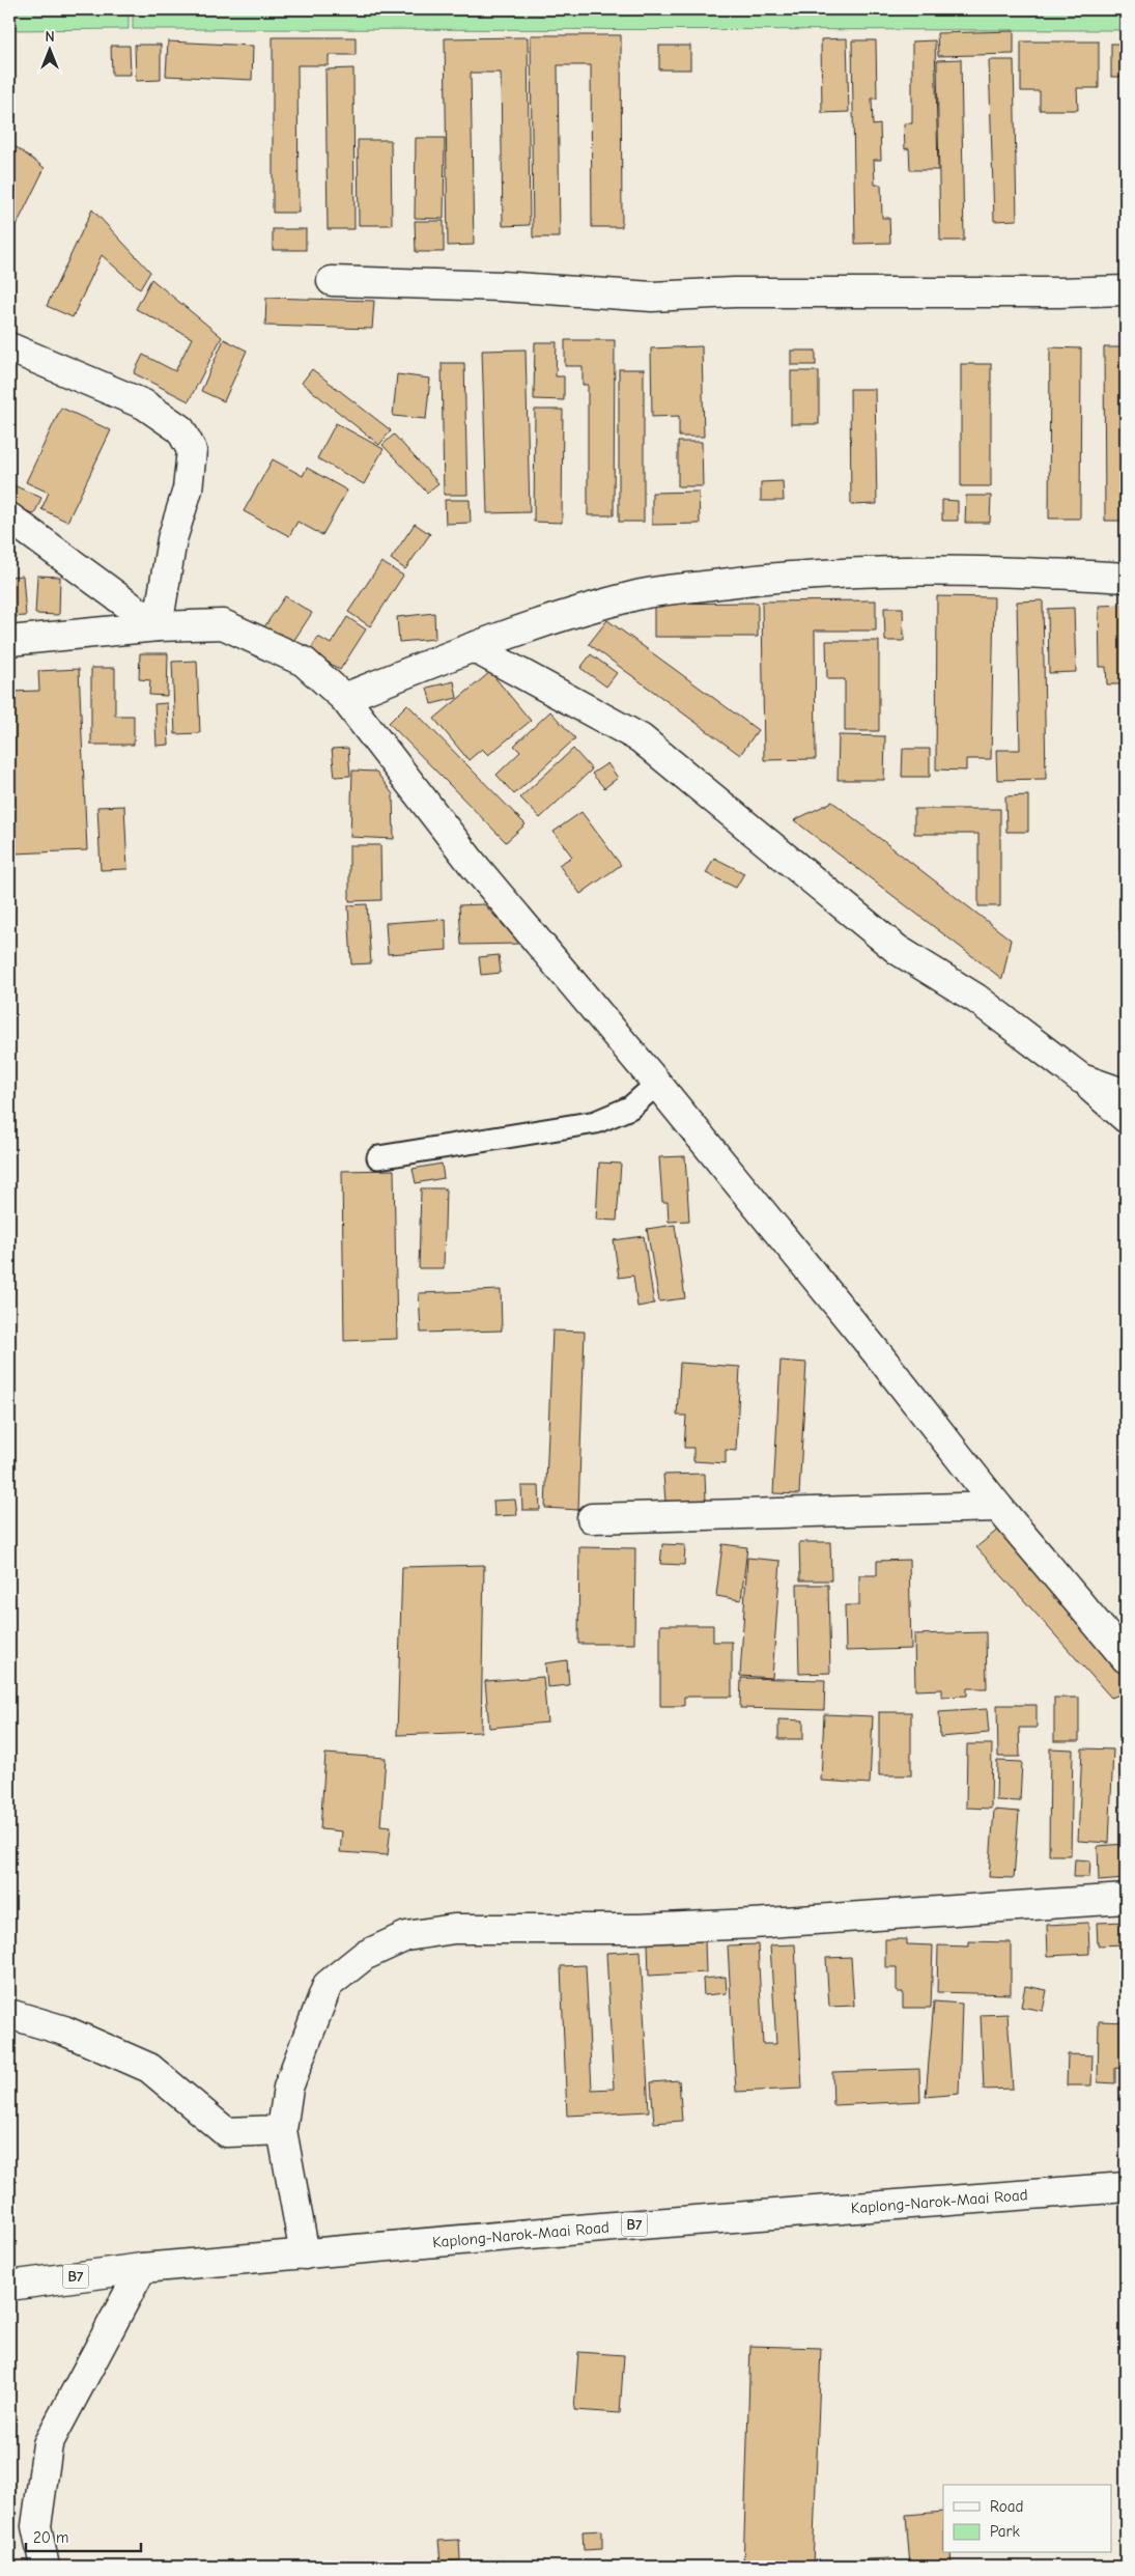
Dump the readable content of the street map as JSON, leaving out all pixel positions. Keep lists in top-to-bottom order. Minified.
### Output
{"streets":{"main road":["Kaplong-Narok-Maai Road","B7"]},"legend":["Road","Park"],"scale_bar":"20 m","north":"top"}
